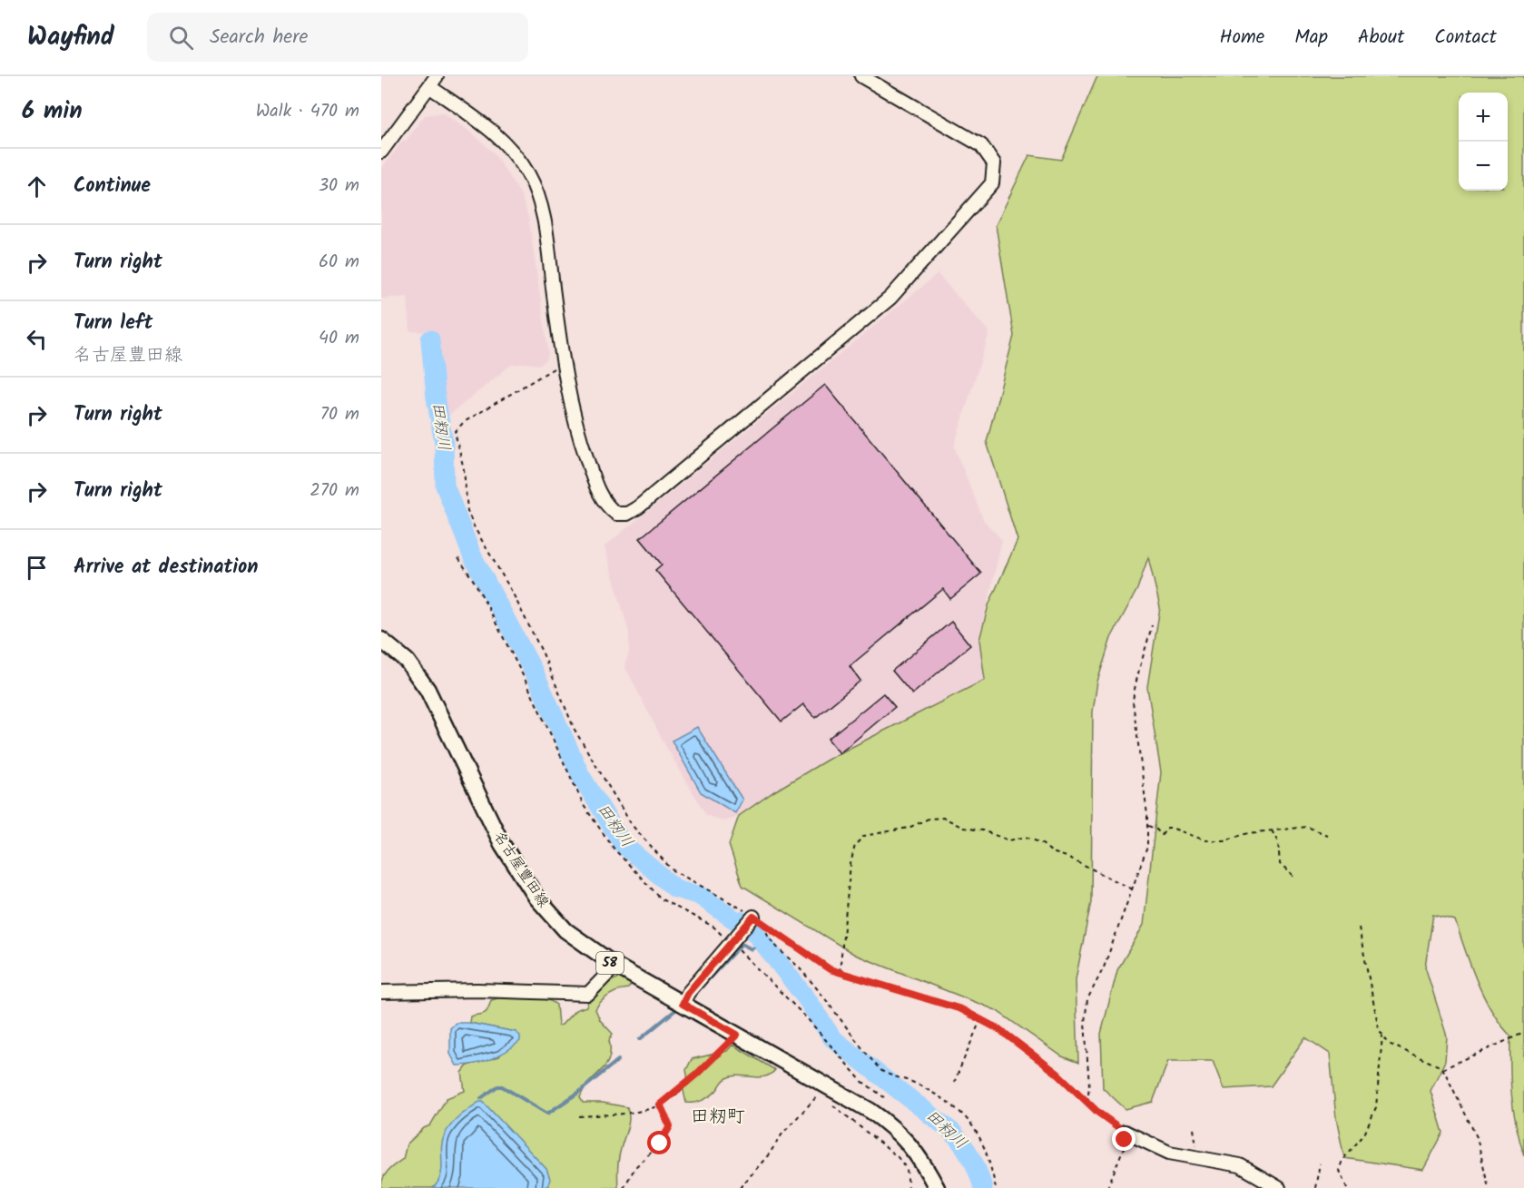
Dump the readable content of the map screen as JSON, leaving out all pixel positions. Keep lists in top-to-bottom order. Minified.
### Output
{"streets":{"main road":["名古屋豊田線","58"]},"districts":["田籾町"],"water":["田籾川"],"page":{"header":"Wayfind","search":"Search here","nav":["Home","Map","About","Contact"],"heading":["6 min","Walk · 470 m"],"map_buttons":["+","−"],"list":[["Continue","30 m"],["Turn right","60 m"],["Turn left","名古屋豊田線","40 m"],["Turn right","70 m"],["Turn right","270 m"],"Arrive at destination"]}}
